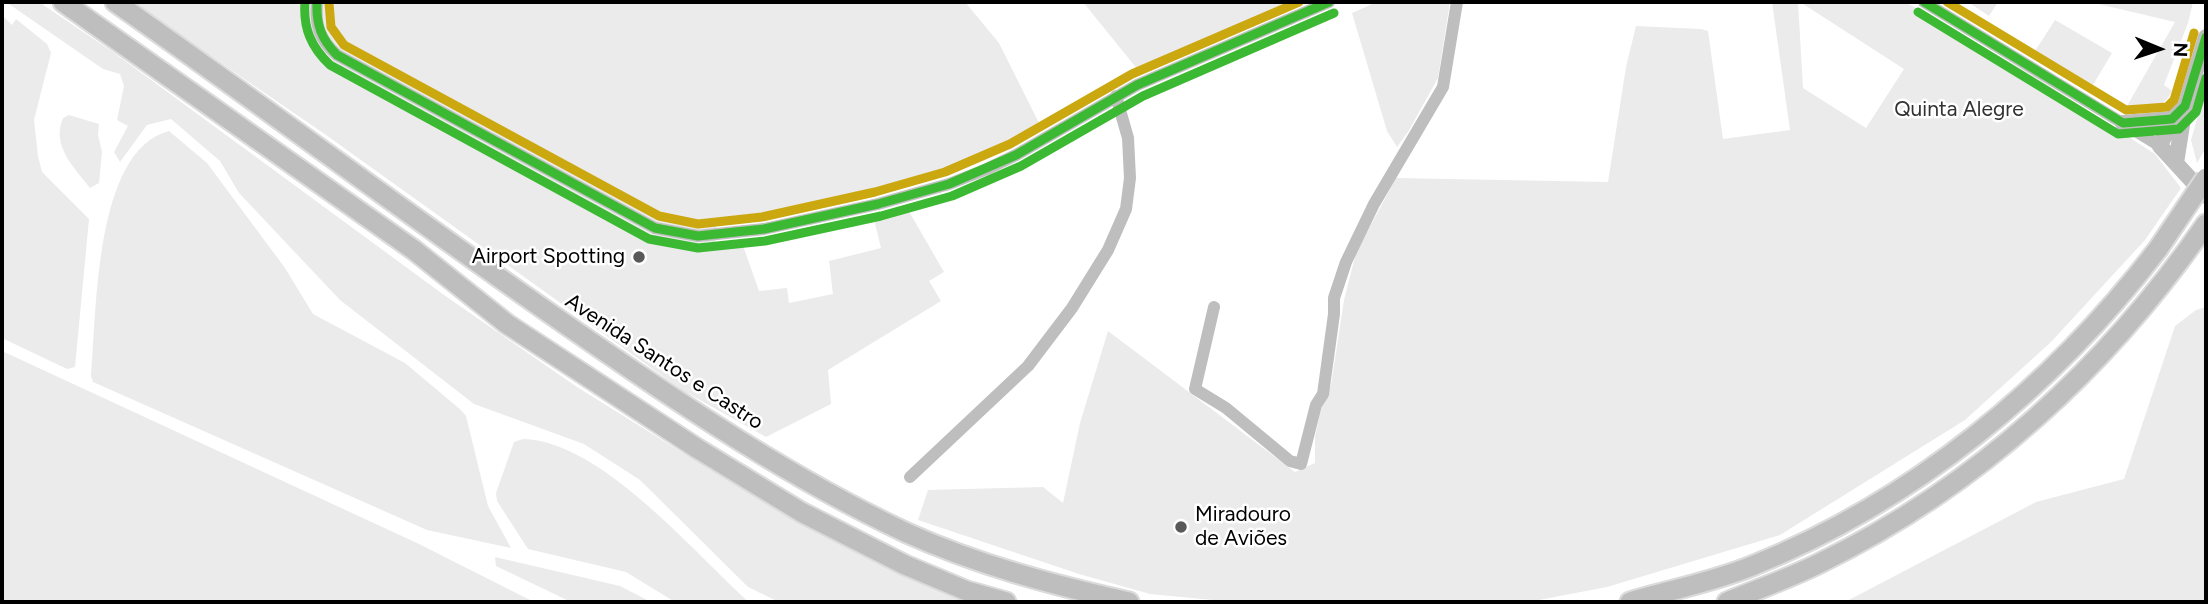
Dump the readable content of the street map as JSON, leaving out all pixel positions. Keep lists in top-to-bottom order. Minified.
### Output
{"streets":{"main road":["Avenida Santos e Castro"]},"parks":["Quinta Alegre"],"places":["Airport Spotting","Miradouro de Aviões"],"north":"right"}
